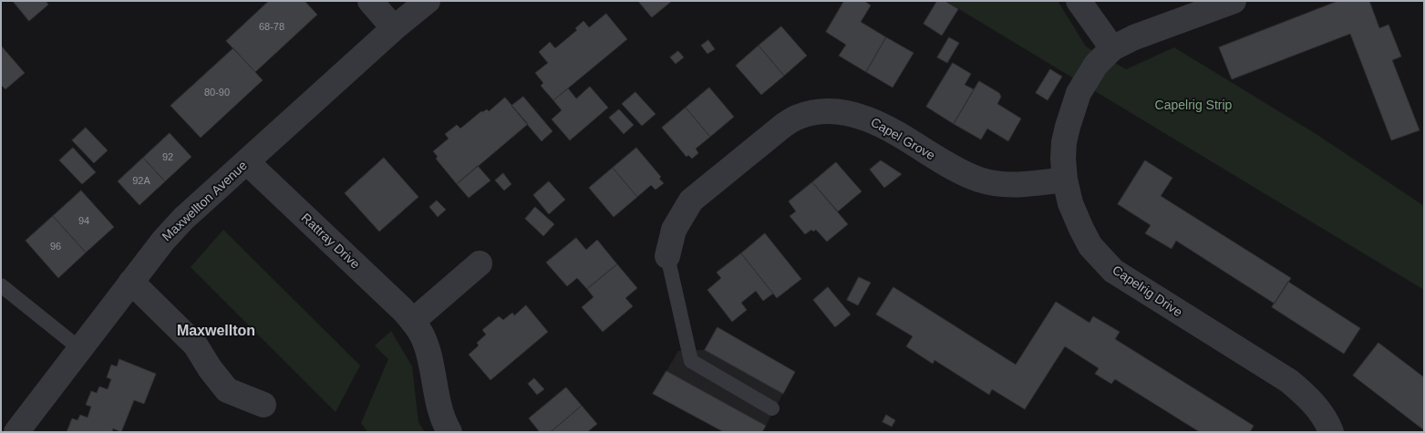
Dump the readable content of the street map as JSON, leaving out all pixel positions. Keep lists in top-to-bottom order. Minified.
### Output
{"streets":{"street":["Capel Grove","Maxwellton Avenue","Rattray Drive","Capelrig Drive"]},"crossings":[["Capel Grove","Capelrig Drive"],["Maxwellton Avenue","Rattray Drive"]],"districts":["Maxwellton"],"parks":["Capelrig Strip"],"house_numbers":["68-78","80-90","92","92A","94","96"]}
